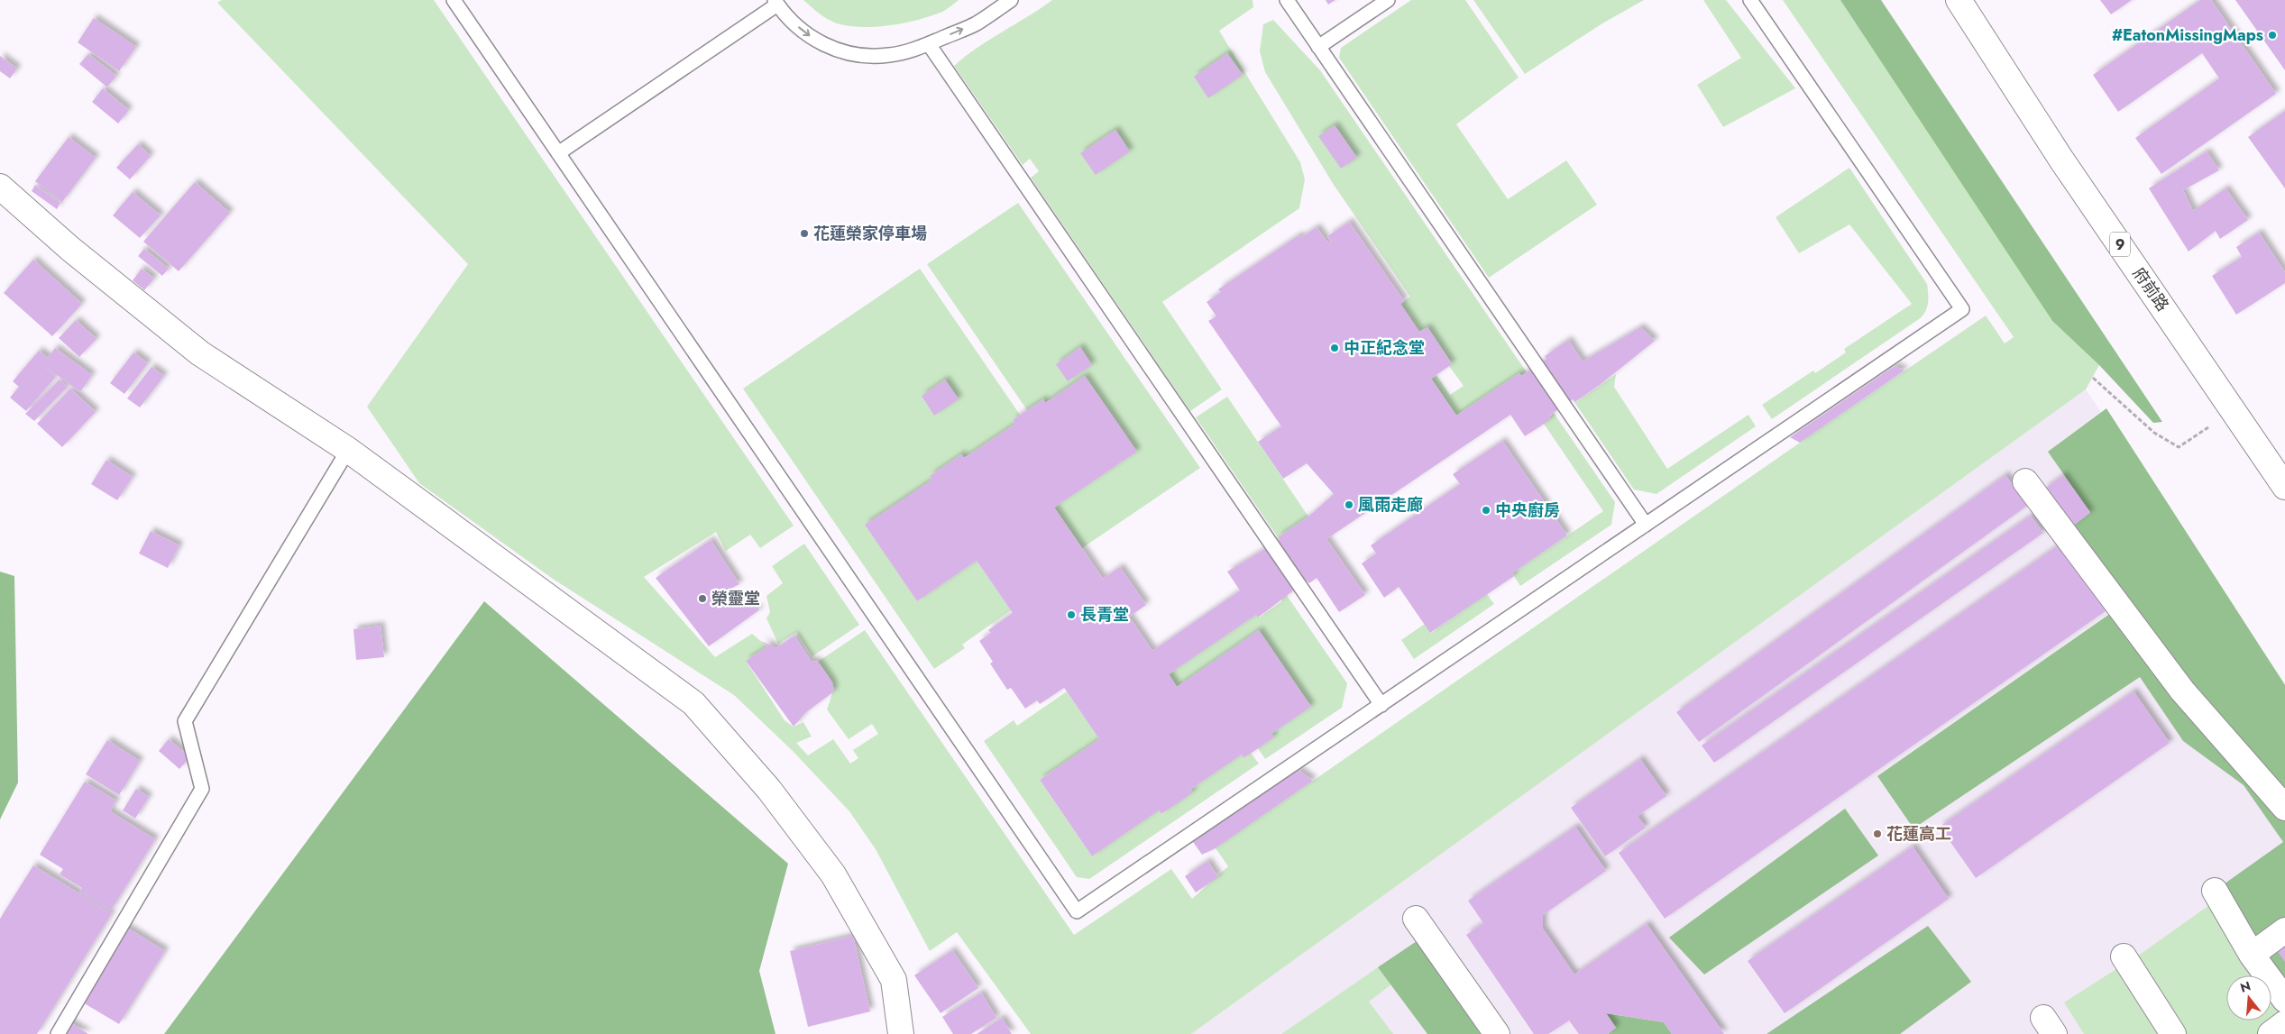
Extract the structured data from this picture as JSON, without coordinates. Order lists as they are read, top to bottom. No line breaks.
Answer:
{"streets":{"street":["9","府前路"]},"places":["#EatonMissingMaps","花蓮榮家停車場","中正紀念堂","風雨走廊","中央廚房","榮靈堂","長青堂","花蓮高工"],"north":"top"}
